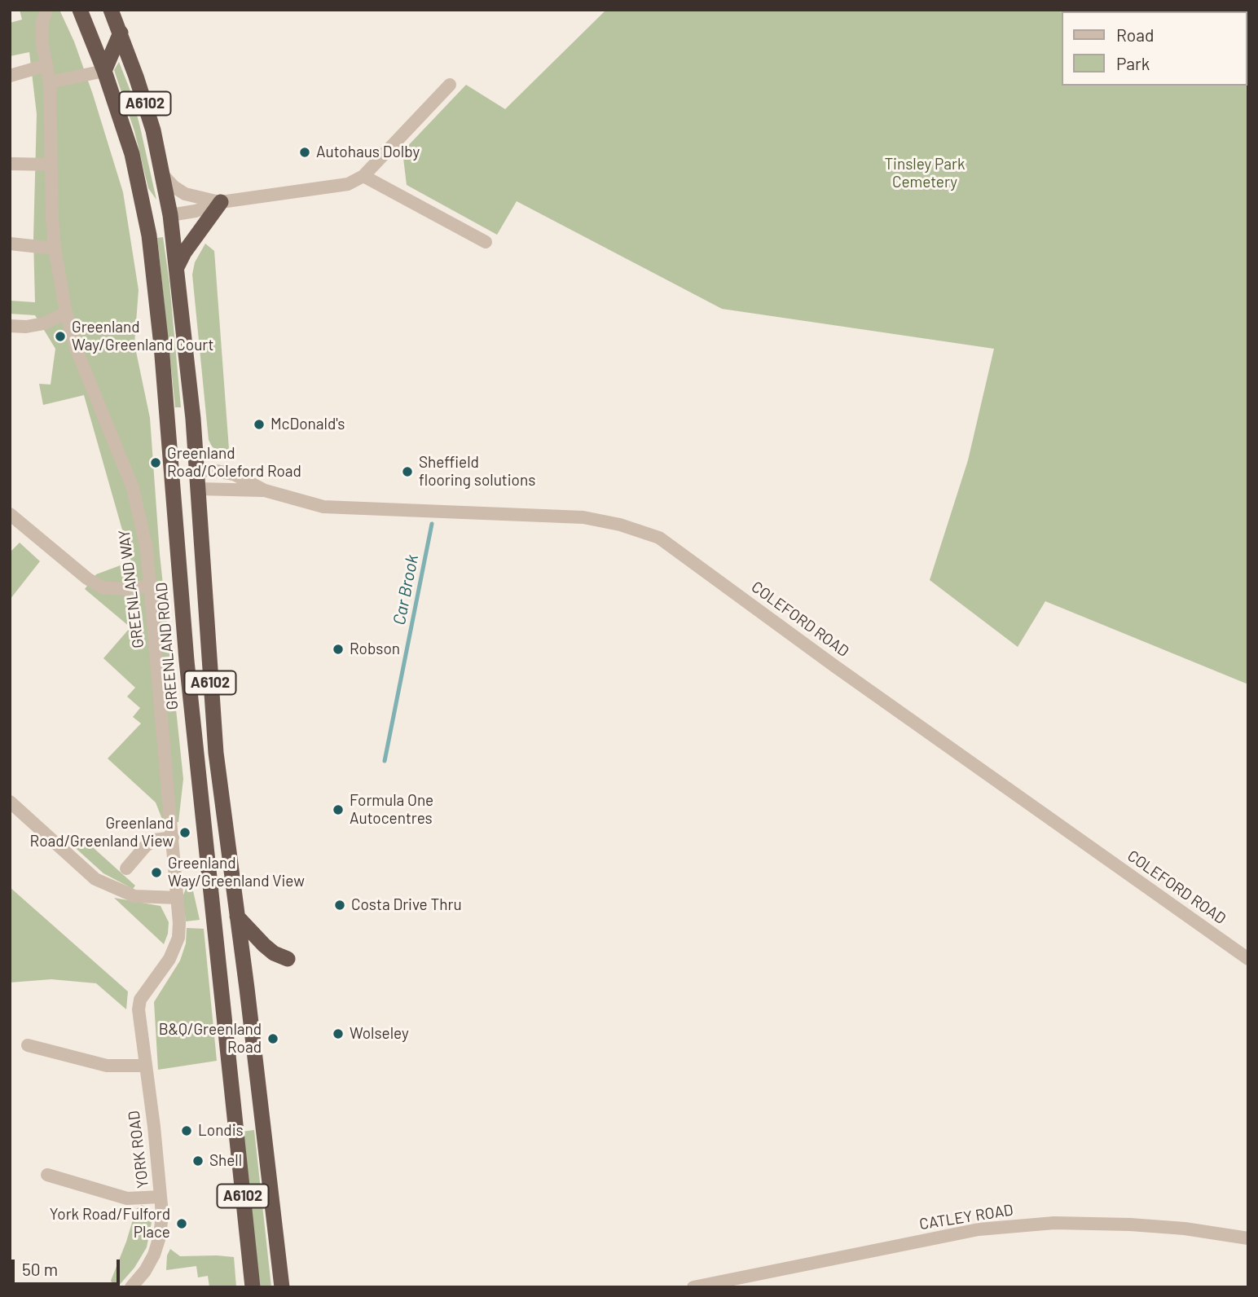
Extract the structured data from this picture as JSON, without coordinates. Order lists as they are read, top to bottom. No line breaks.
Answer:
{"streets":{"highway":["A6102","GREENLAND ROAD"],"street":["GREENLAND WAY","COLEFORD ROAD","YORK ROAD","CATLEY ROAD"]},"crossings":[["A6102","COLEFORD ROAD"],["GREENLAND WAY","YORK ROAD"]],"water":["Car Brook"],"parks":["Tinsley Park Cemetery"],"places":["Autohaus Dolby","Greenland Way/Greenland Court","McDonald's","Greenland Road/Coleford Road","Sheffield flooring solutions","Robson","Formula One Autocentres","Greenland Road/Greenland View","Greenland Way/Greenland View","Costa Drive Thru","Wolseley","B&Q/Greenland Road","Londis","Shell","York Road/Fulford Place"],"legend":["Road","Park"],"scale_bar":"50 m"}
